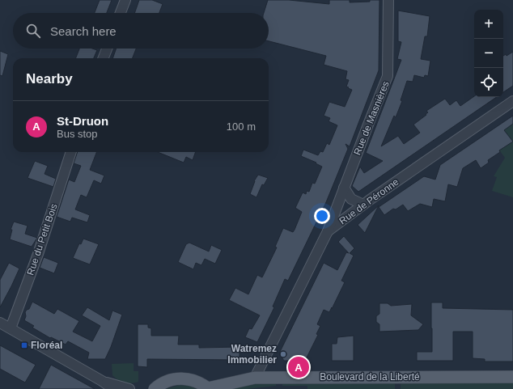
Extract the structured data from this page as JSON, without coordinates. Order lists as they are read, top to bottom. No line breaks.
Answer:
{"streets":{"main road":["Boulevard de la Liberté"],"street":["Rue de Masnières","Rue de Péronne","Rue du Petit Bois"]},"crossings":[["Rue de Masnières","Rue de Péronne"],["Rue de Péronne","Boulevard de la Liberté"]],"places":{"transit":["Floréal"],"other":["Watremez Immobilier"]},"page":{"map_buttons":["+","−"],"search":"Search here","heading":"Nearby","list":[{"mark":"A","name":"St-Druon","note":"Bus stop","value":"100 m"}],"pins":"A"}}
